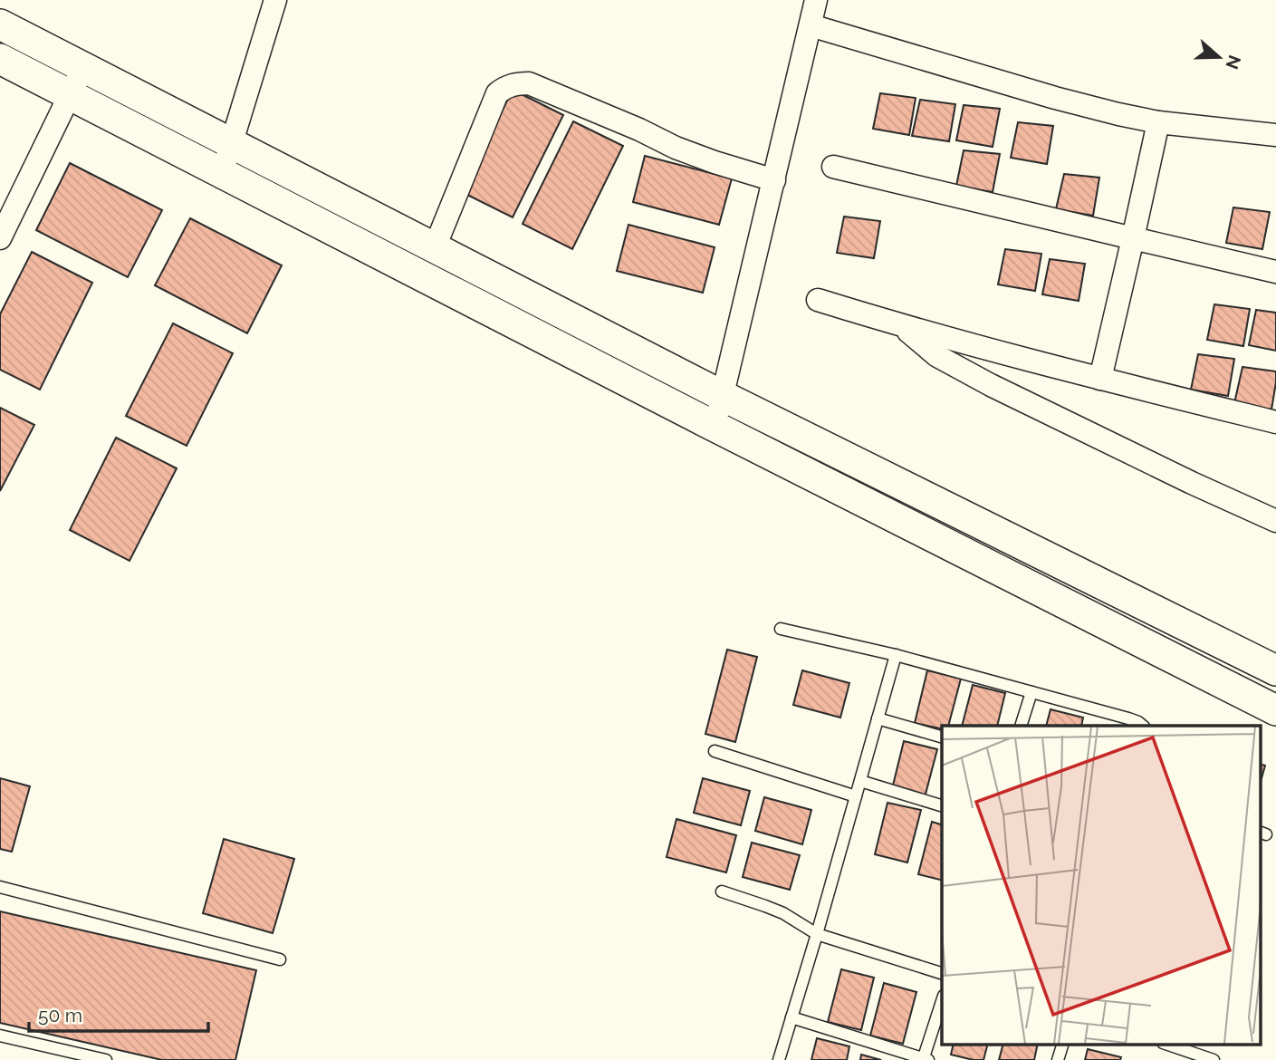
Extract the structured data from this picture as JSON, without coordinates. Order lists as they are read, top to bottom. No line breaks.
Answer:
{"scale_bar":"50 m","north":"right"}
